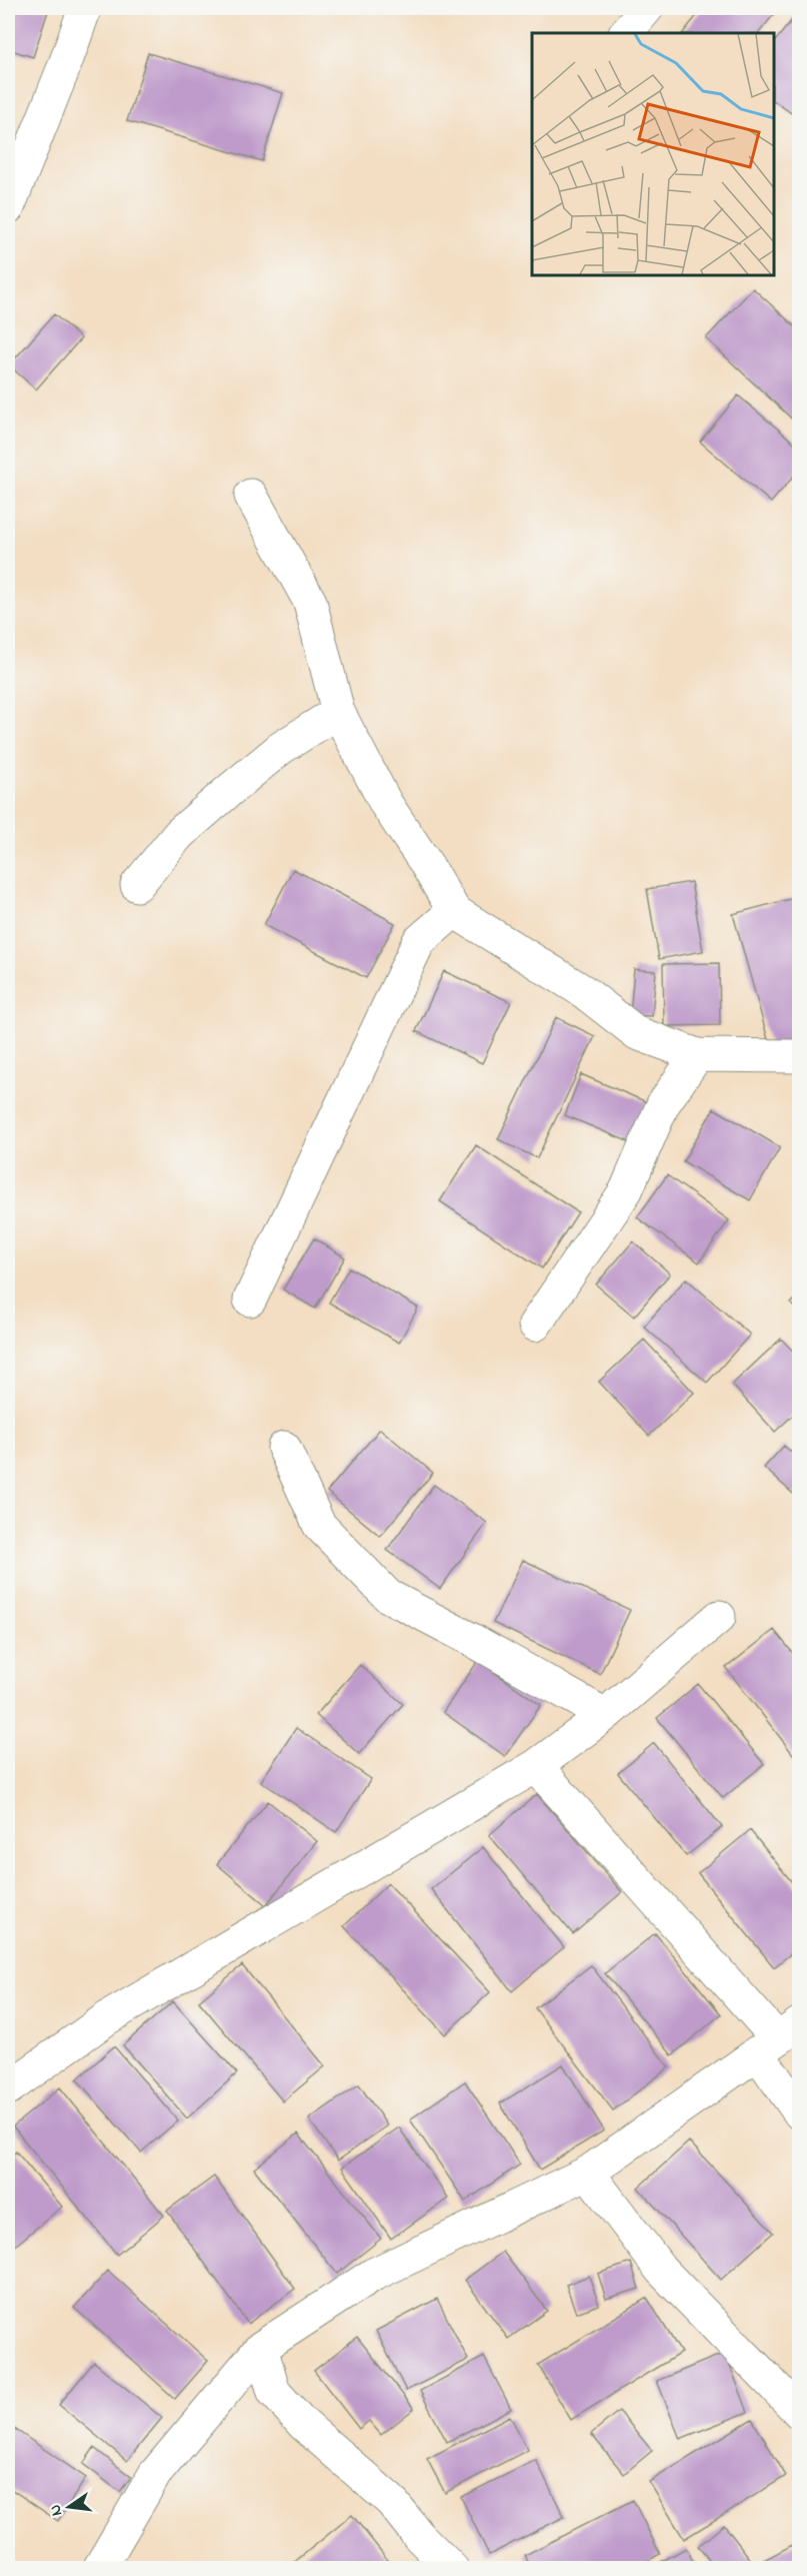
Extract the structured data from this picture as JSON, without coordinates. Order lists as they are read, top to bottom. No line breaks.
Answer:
{"north":"left"}
